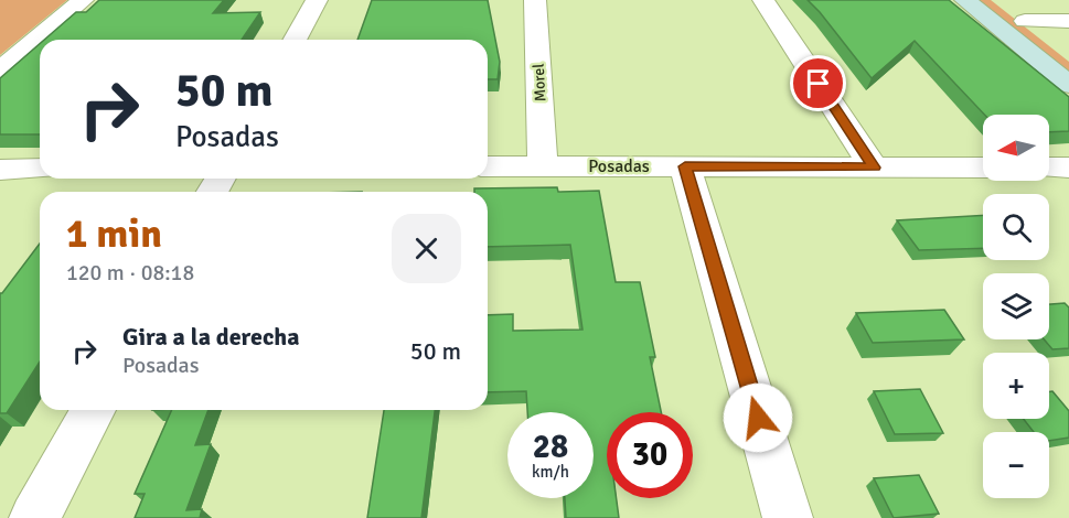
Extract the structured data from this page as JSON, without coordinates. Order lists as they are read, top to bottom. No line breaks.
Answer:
{"streets":{"street":["Morel","Posadas"]},"crossings":[["Morel","Posadas"]],"north":"left","page":{"turn":["50 m","Posadas"],"map_buttons":["+","−"],"heading":["1 min","120 m · 08:18"],"list":[{"name":"Gira a la derecha","note":"Posadas","value":"50 m"}],"speed":"28 km/h","limit":"30"}}
